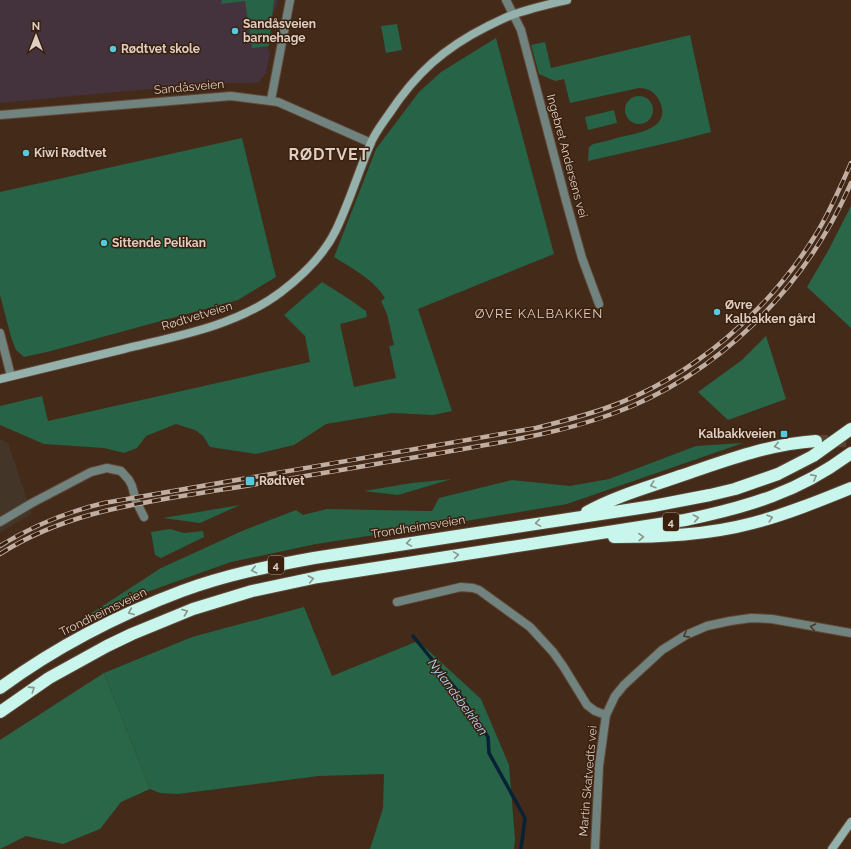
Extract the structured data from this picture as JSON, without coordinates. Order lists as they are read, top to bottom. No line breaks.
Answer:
{"streets":{"highway":["4","Trondheimsveien"],"street":["Sandåsveien","Ingebret Andersens vei","Rødtvetveien","Martin Skatvedts vei"]},"crossings":[["Sandåsveien","Rødtvetveien"],["Ingebret Andersens vei","Rødtvetveien"]],"one_way":["Martin Skatvedts vei"],"districts":["RØDTVET","ØVRE KALBAKKEN"],"water":["Nylandsbekken"],"places":{"other":["Sandåsveien barnehage","Rødtvet skole","Kiwi Rødtvet","Sittende Pelikan","Øvre Kalbakken gård"],"transit":["Kalbakkveien","Rødtvet"]},"north":"top"}
